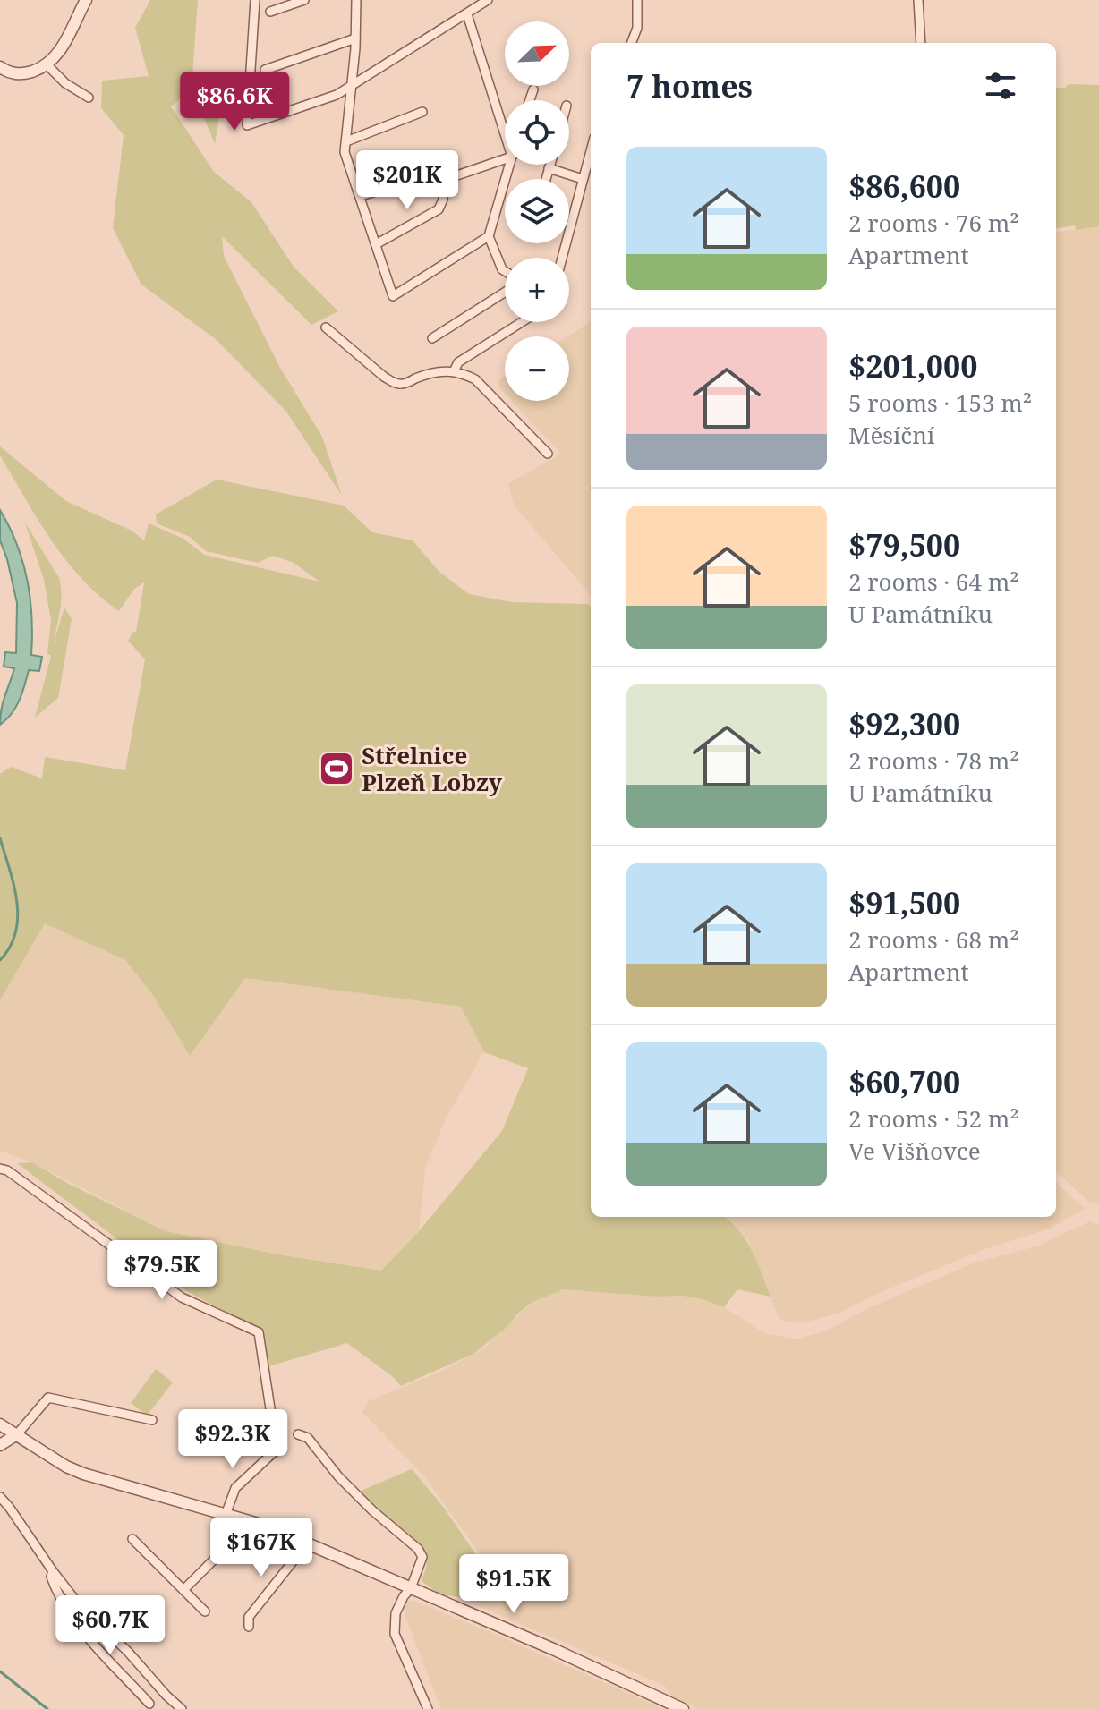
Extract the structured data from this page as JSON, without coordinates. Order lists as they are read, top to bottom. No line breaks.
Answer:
{"places":{"sports":["Střelnice Plzeň Lobzy"]},"north":"top right","page":{"map_buttons":["+","−"],"heading":"7 homes","price":["$86.6K","$201K","$79.5K","$92.3K","$167K","$91.5K","$60.7K"],"list":[{"name":"$86,600","note":"2 rooms · 76 m² · Apartment"},{"name":"$201,000","note":"5 rooms · 153 m² · Měsíční"},{"name":"$79,500","note":"2 rooms · 64 m² · U Památníku"},{"name":"$92,300","note":"2 rooms · 78 m² · U Památníku"},{"name":"$91,500","note":"2 rooms · 68 m² · Apartment"},{"name":"$60,700","note":"2 rooms · 52 m² · Ve Višňovce"}]}}
